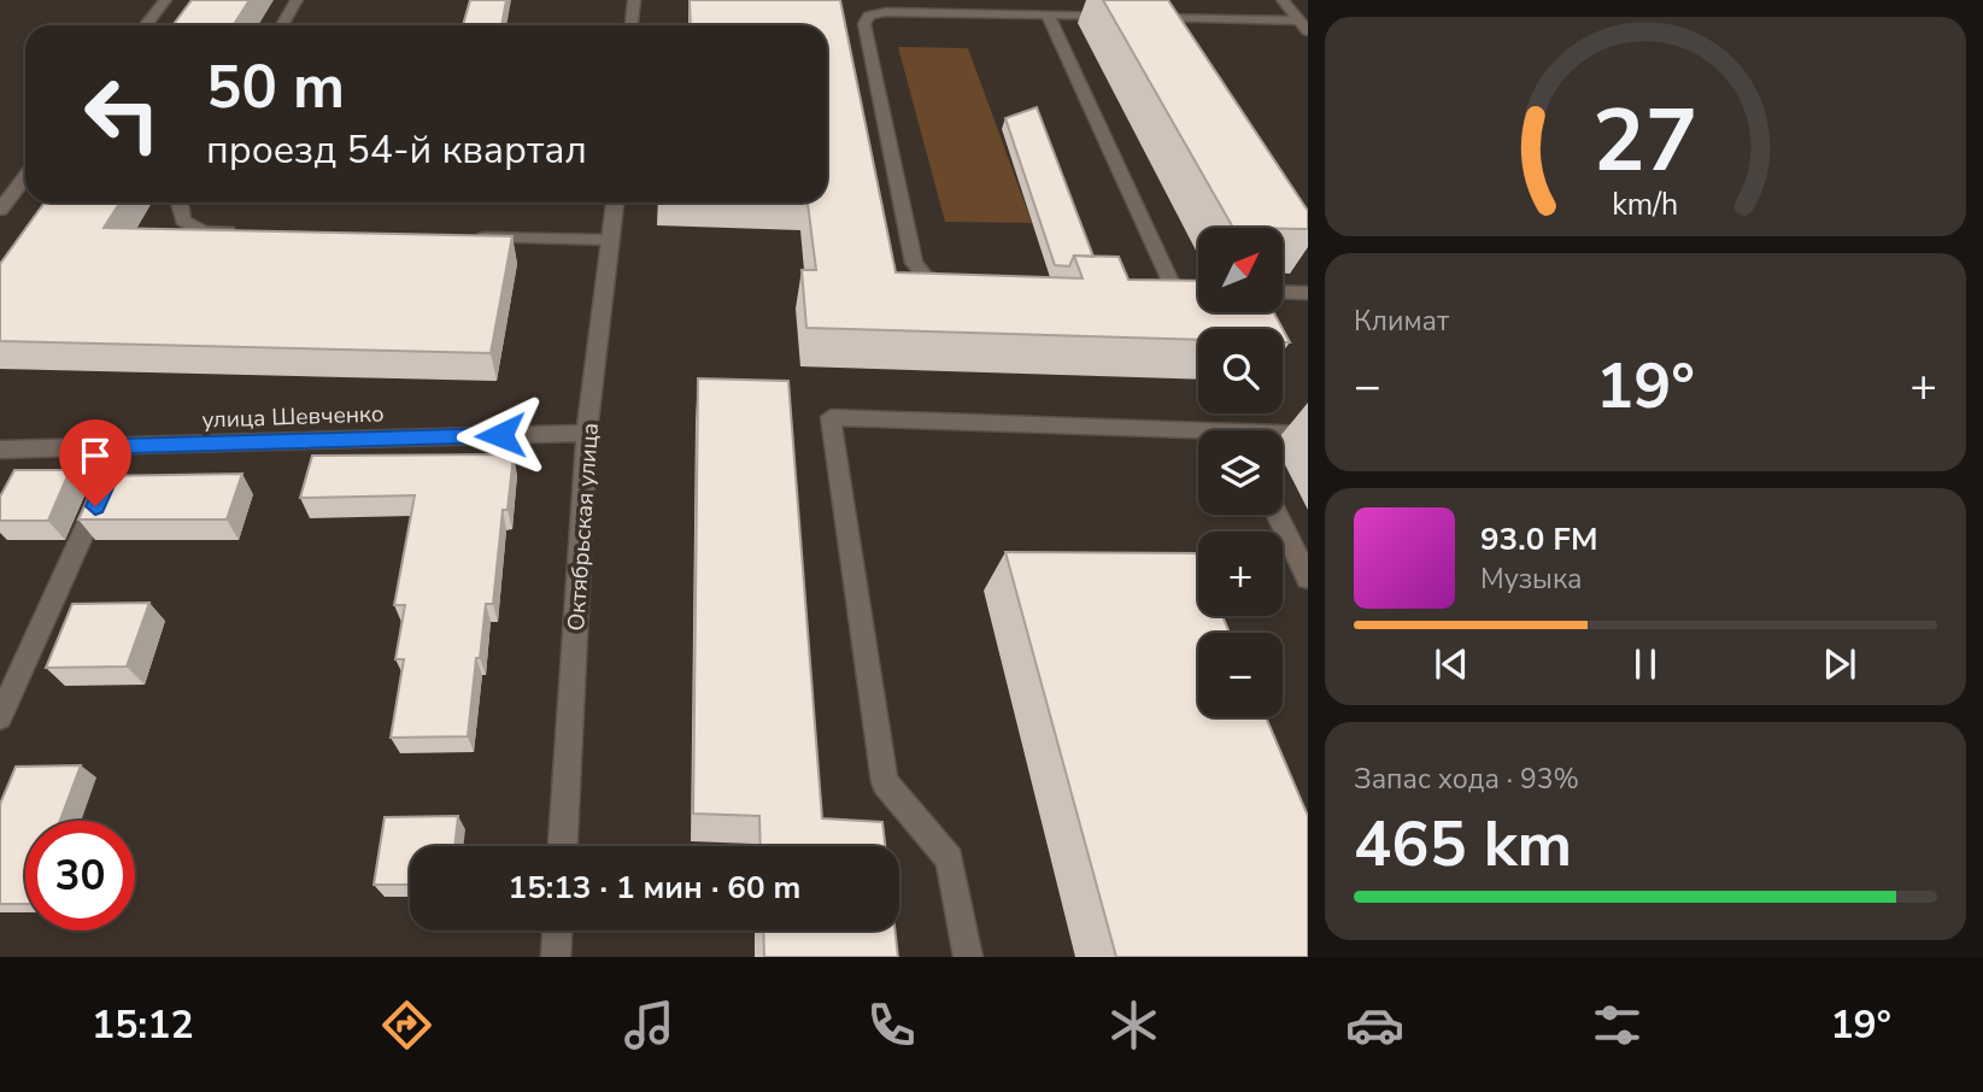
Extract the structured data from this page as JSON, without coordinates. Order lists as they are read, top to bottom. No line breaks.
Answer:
{"streets":{"street":["улица Шевченко","Октябрьская улица"]},"crossings":[["улица Шевченко","Октябрьская улица"]],"north":"top right","page":{"turn":["50 m","проезд 54-й квартал"],"map_buttons":["+","−"],"tile":["Климат",["Запас хода · 93%","465 km"]],"heat":["−","19°","+"],"song":["93.0 FM","Музыка"],"limit":"30","trip":"15:13 · 1 мин · 60 m","tabs":["15:12","19°"],"gauge":["27","km/h"]}}
